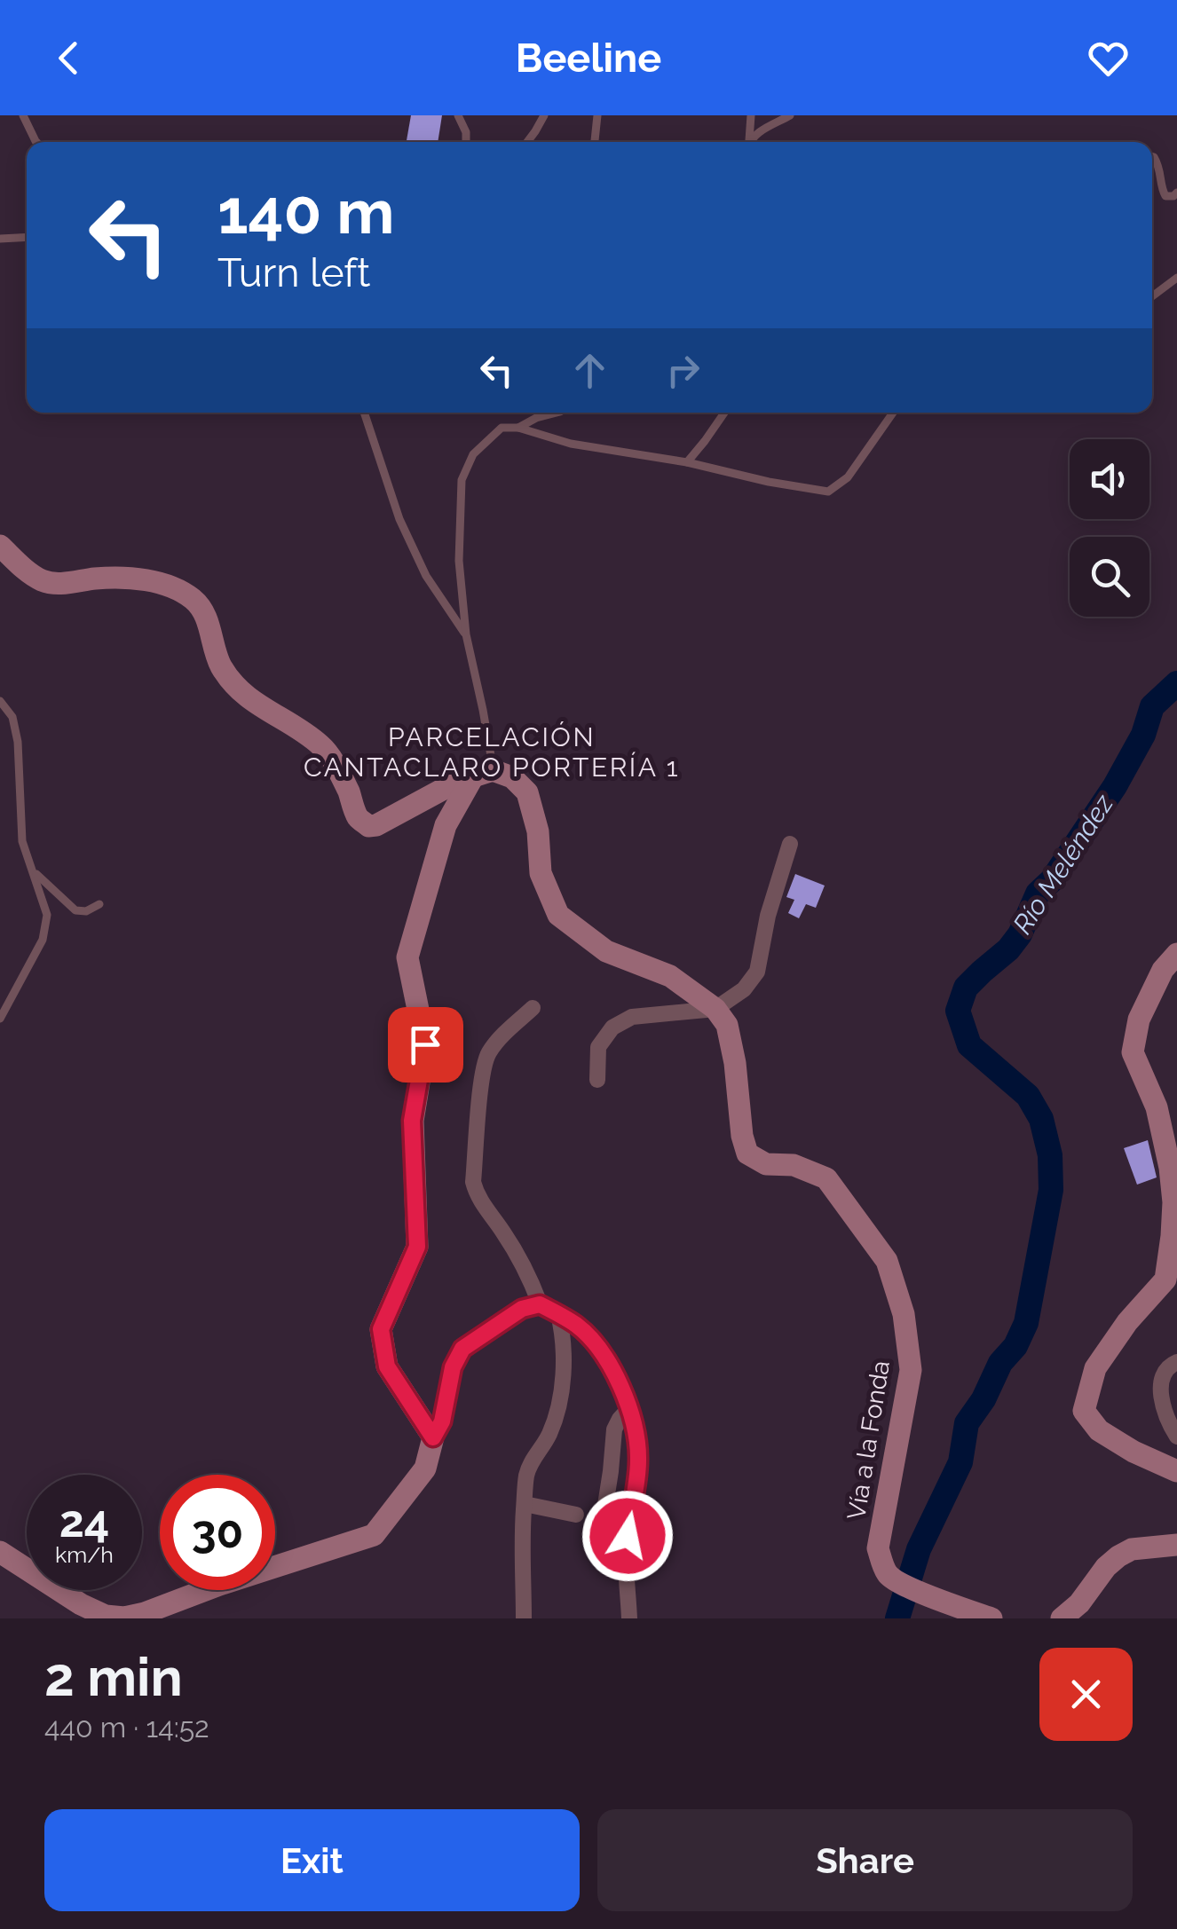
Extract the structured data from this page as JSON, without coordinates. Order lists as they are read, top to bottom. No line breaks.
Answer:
{"streets":{"street":["Vía a la Fonda"]},"districts":["PARCELACIÓN CANTACLARO PORTERÍA 1"],"water":["Río Meléndez"],"page":{"header":"Beeline","turn":["140 m","Turn left"],"speed":"24 km/h","limit":"30","heading":["2 min","440 m · 14:52"],"buttons":["Exit","Share"]}}
